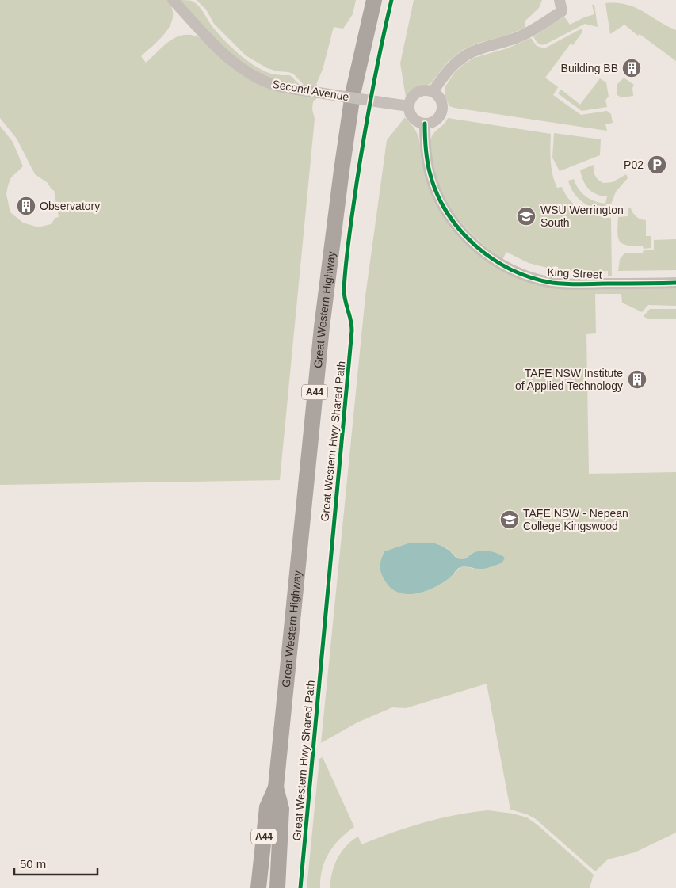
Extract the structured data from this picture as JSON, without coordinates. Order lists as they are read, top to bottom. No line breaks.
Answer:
{"streets":{"highway":["Great Western Highway","A44"],"street":["Second Avenue","King Street"],"cycle path":["Great Western Hwy Shared Path"]},"crossings":[["Second Avenue","King Street"]],"places":{"building":["Building BB","Observatory","TAFE NSW Institute of Applied Technology"],"parking":["P02"],"school or university":["WSU Werrington South","TAFE NSW - Nepean College Kingswood"]},"scale_bar":"50 m"}
